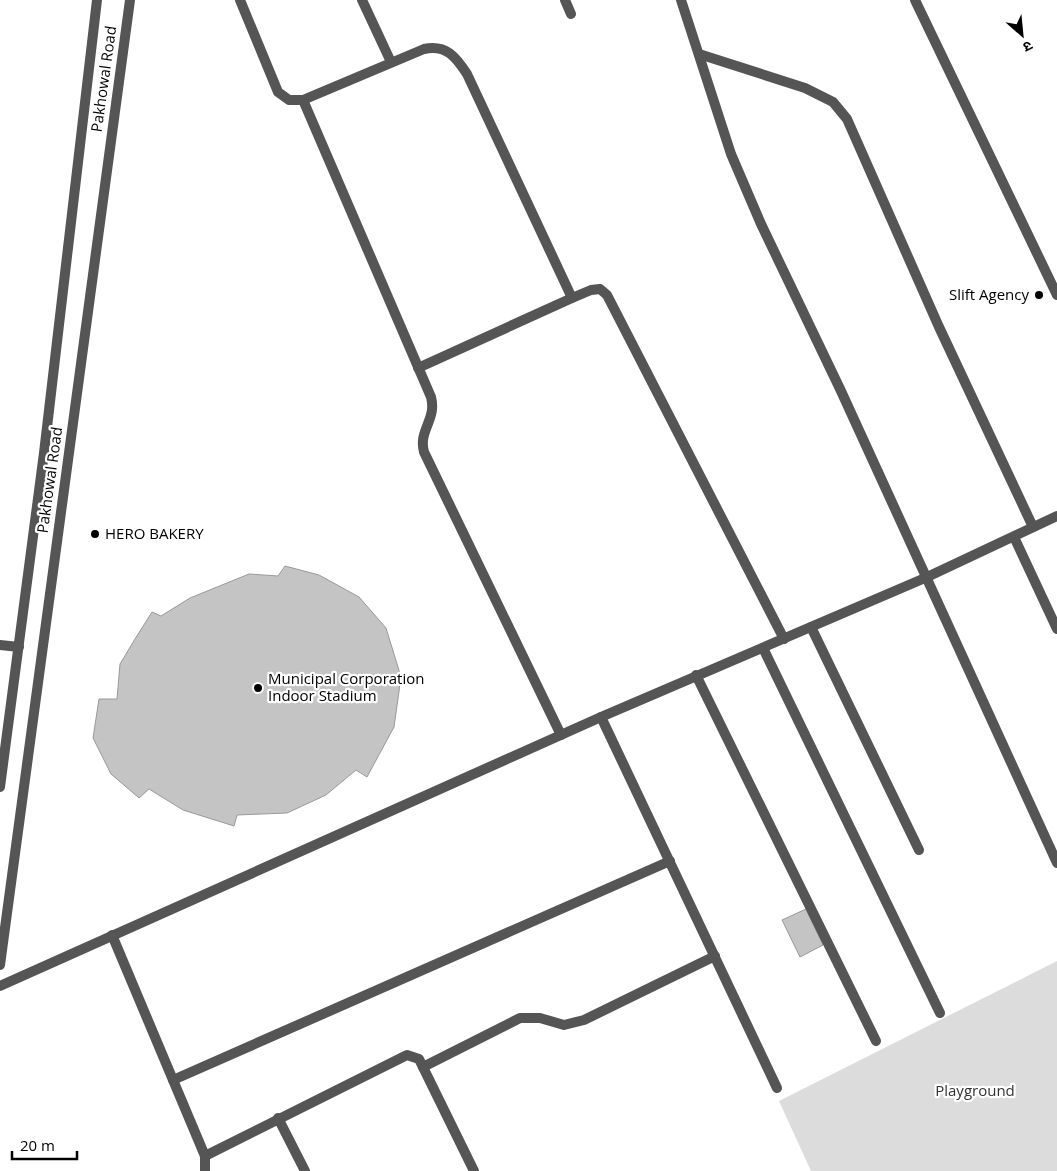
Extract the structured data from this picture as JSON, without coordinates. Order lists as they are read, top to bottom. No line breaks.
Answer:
{"streets":{"street":["Pakhowal Road"]},"parks":["Playground"],"places":["Slift Agency","HERO BAKERY","Municipal Corporation Indoor Stadium"],"scale_bar":"20 m","north":"bottom right"}
